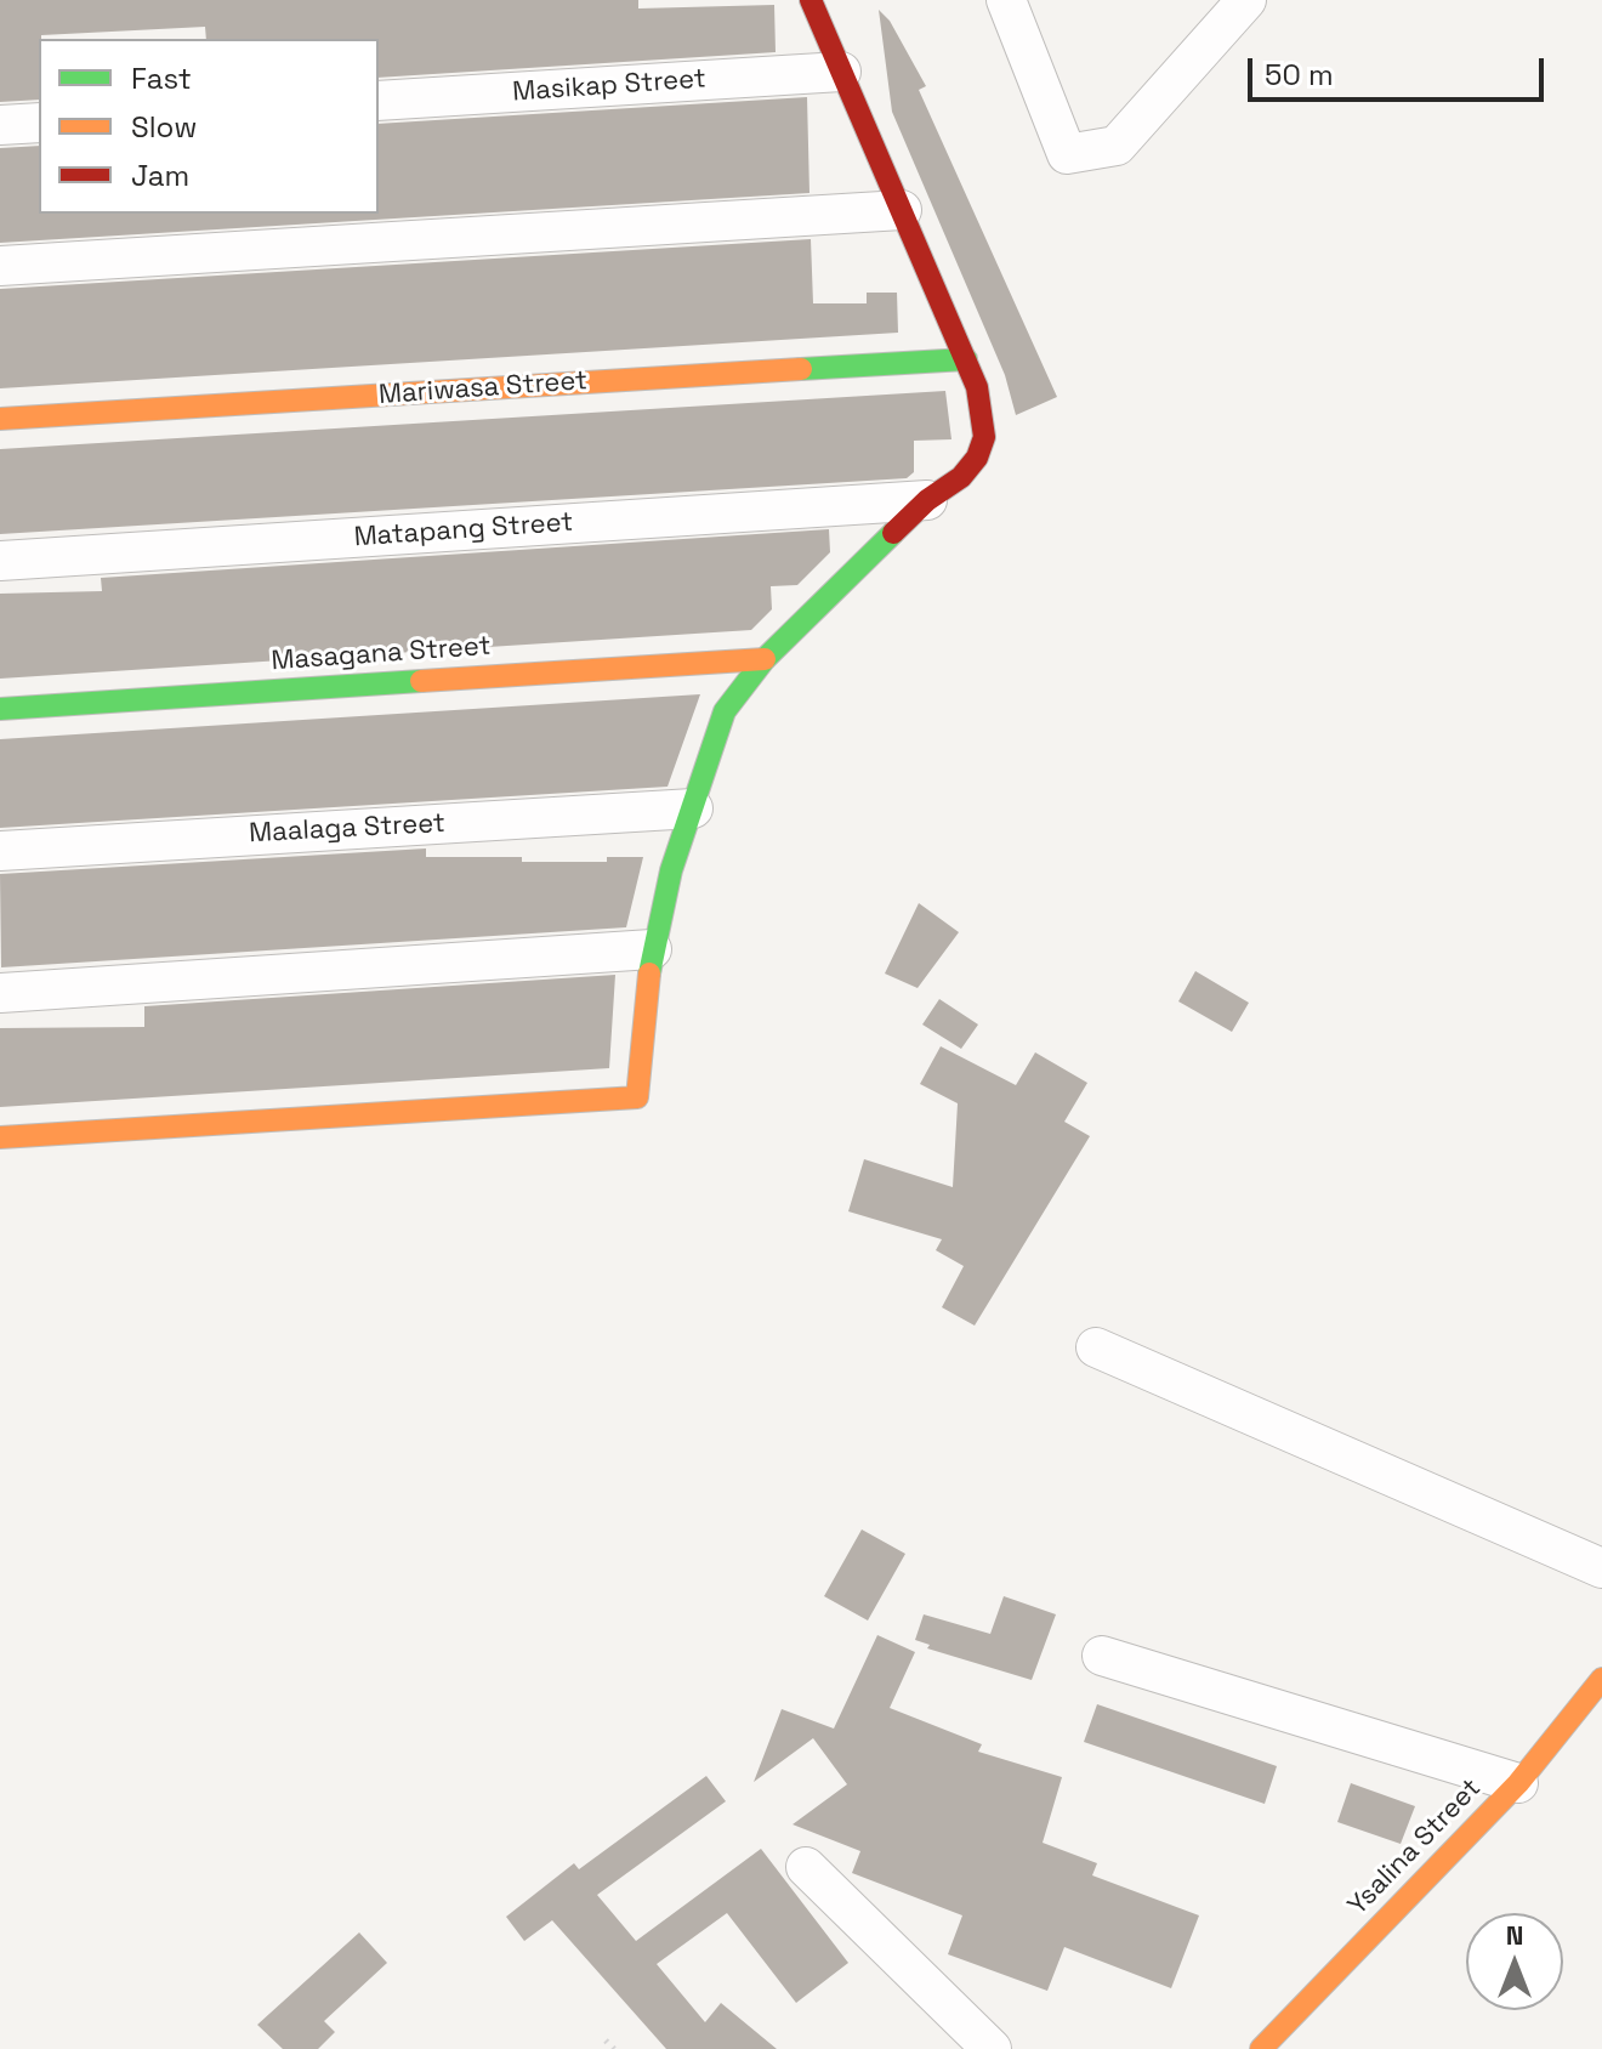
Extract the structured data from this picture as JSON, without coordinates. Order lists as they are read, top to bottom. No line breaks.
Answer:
{"streets":{"street":["Masikap Street","Mariwasa Street","Matapang Street","Masagana Street","Maalaga Street","Ysalina Street"]},"legend":["Fast","Slow","Jam"],"scale_bar":"50 m","north":"top"}
